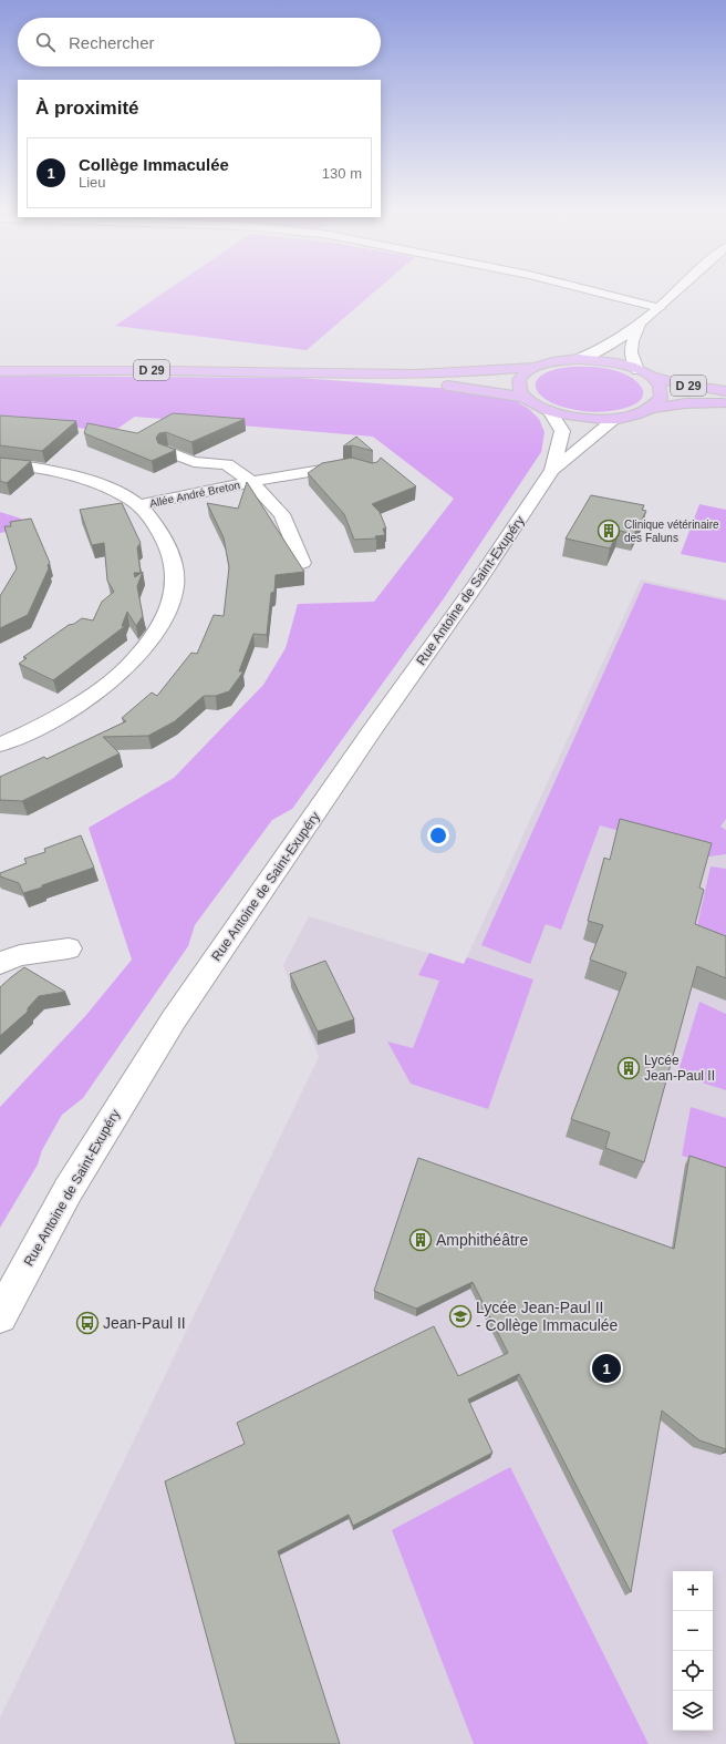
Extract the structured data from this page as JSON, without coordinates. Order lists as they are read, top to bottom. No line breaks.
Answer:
{"streets":{"main road":["D 29"],"street":["Allée André Breton","Rue Antoine de Saint-Exupéry"]},"places":{"building":["Clinique vétérinaire des Faluns","Lycée Jean-Paul II","Amphithéâtre"],"school or university":["Lycée Jean-Paul II - Collège Immaculée"],"bus stop":["Jean-Paul II"]},"page":{"search":"Rechercher","heading":"À proximité","list":[{"mark":"1","name":"Collège Immaculée","note":"Lieu","value":"130 m"}],"pins":"1","map_buttons":["+","−"]}}
